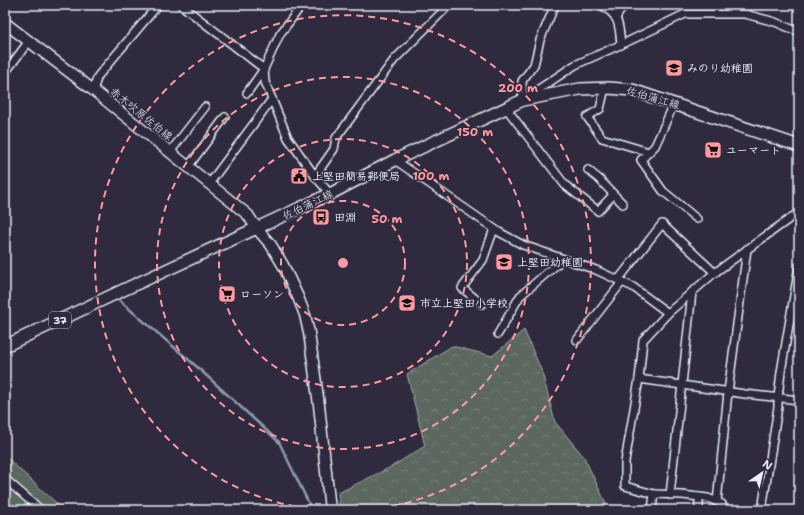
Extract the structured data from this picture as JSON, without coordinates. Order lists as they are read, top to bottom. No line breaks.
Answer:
{"streets":{"main road":["佐伯蒲江線","赤木吹原佐伯線","37"]},"crossings":[["佐伯蒲江線","赤木吹原佐伯線"]],"places":{"school or university":["みのり幼稚園","上堅田幼稚園","市立上堅田小学校"],"supermarket":["ユーマート","ローソン"],"public building":["上堅田簡易郵便局"],"bus stop":["田淵"]},"north":"top right","rings":["200 m","150 m","100 m","50 m"]}
